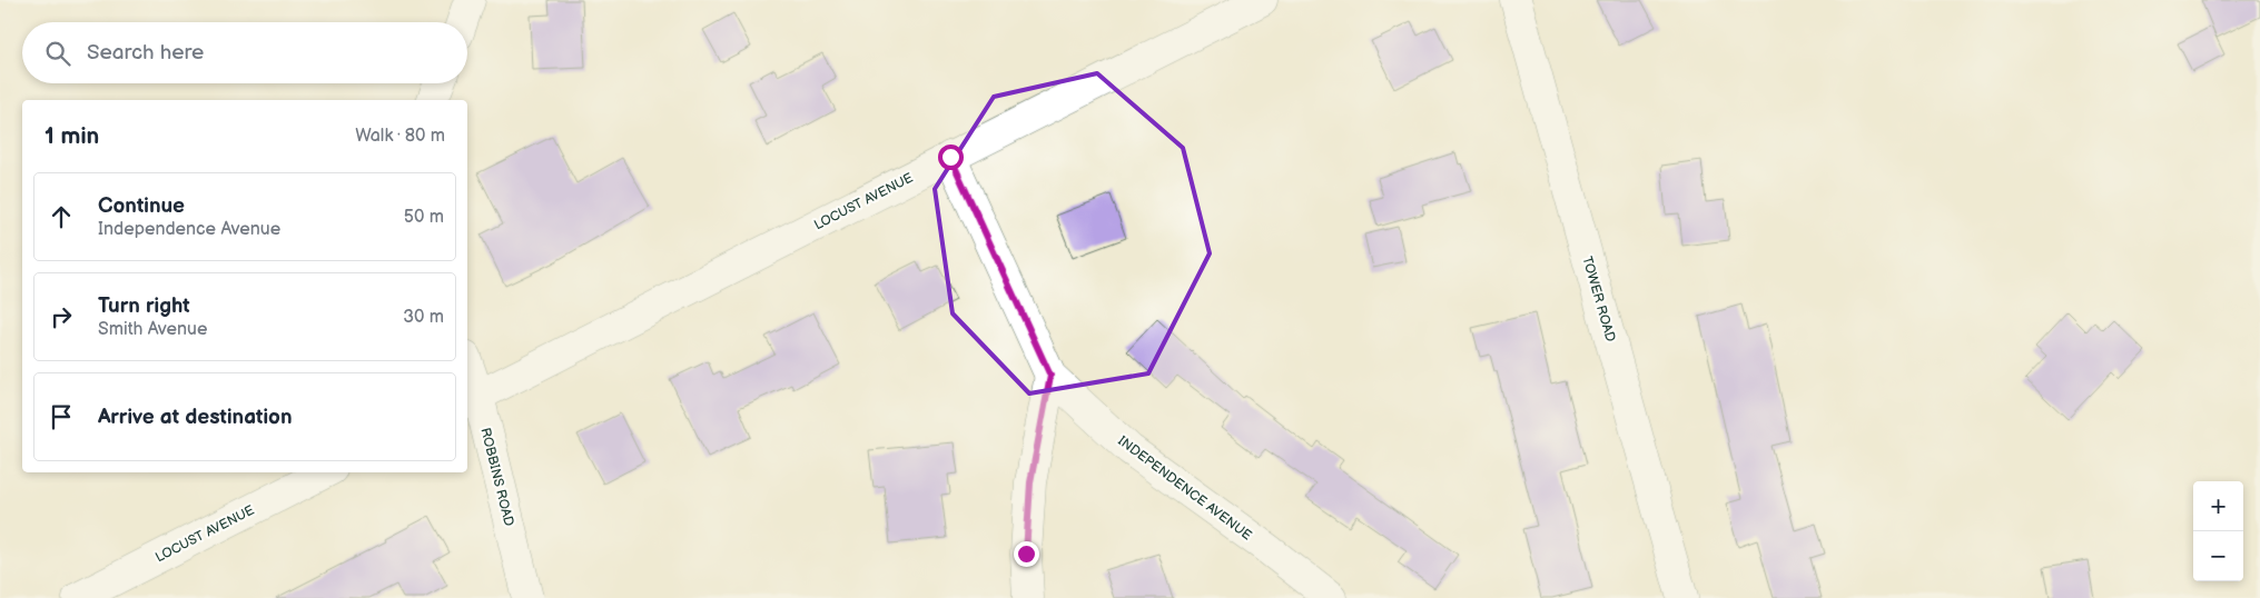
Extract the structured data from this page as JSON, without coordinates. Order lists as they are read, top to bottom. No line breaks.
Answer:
{"streets":{"street":["LOCUST AVENUE","TOWER ROAD","ROBBINS ROAD","INDEPENDENCE AVENUE"]},"crossings":[["LOCUST AVENUE","ROBBINS ROAD"],["LOCUST AVENUE","INDEPENDENCE AVENUE"]],"page":{"search":"Search here","heading":["1 min","Walk · 80 m"],"list":[["Continue","Independence Avenue","50 m"],["Turn right","Smith Avenue","30 m"],"Arrive at destination"],"map_buttons":["+","−"]}}
